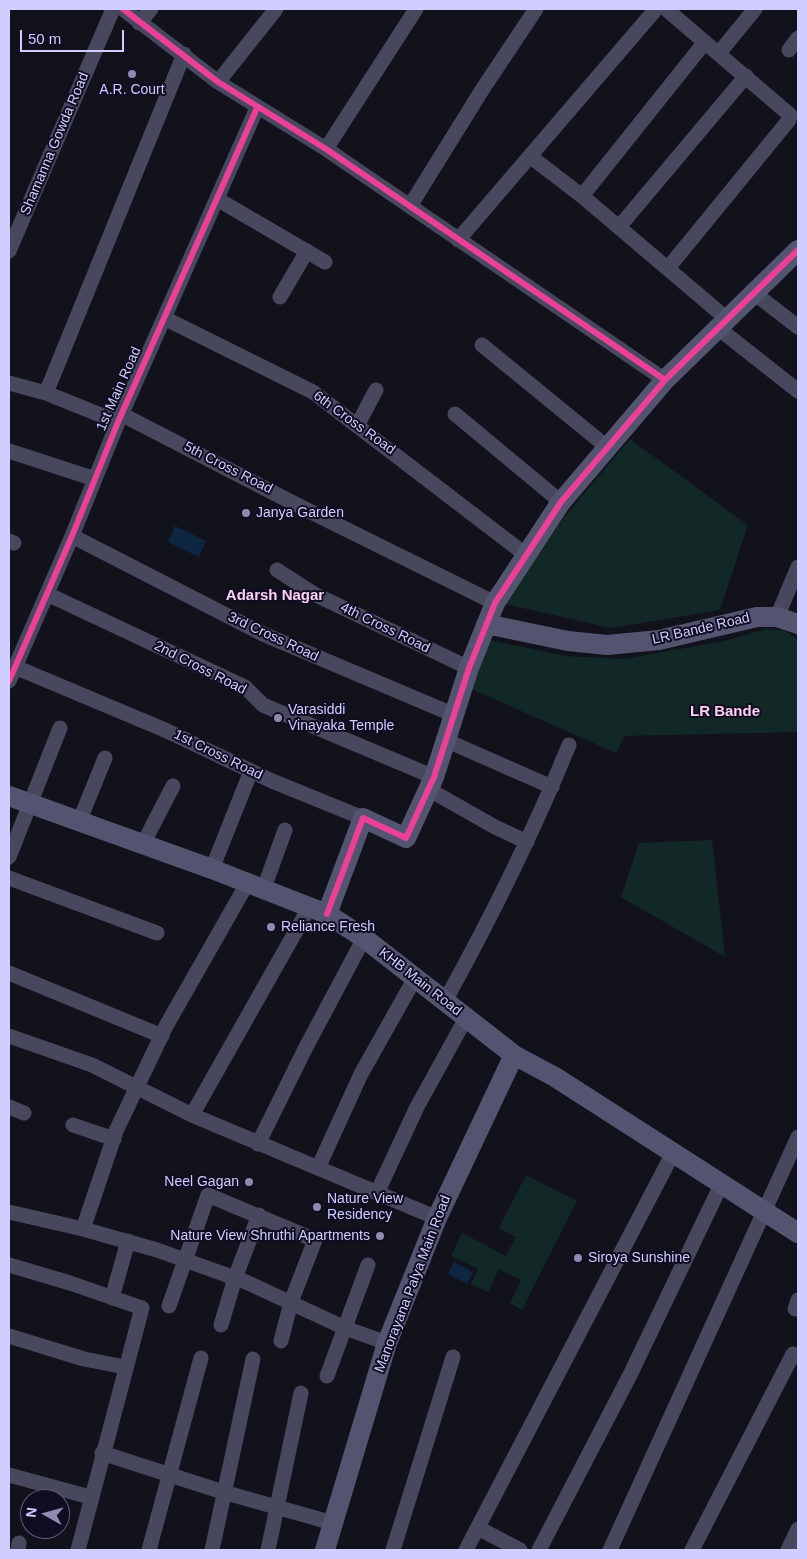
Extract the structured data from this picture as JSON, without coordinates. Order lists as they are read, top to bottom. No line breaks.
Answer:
{"streets":{"street":["Shamanna Gowda Road","1st Main Road","6th Cross Road","5th Cross Road","4th Cross Road","LR Bande Road","3rd Cross Road","2nd Cross Road","1st Cross Road","KHB Main Road","Manorayana Palya Main Road"]},"crossings":[["1st Main Road","6th Cross Road"],["1st Main Road","5th Cross Road"],["1st Main Road","3rd Cross Road"],["1st Main Road","2nd Cross Road"],["1st Main Road","1st Cross Road"],["KHB Main Road","Manorayana Palya Main Road"]],"districts":["Adarsh Nagar","LR Bande"],"places":["A.R. Court","Janya Garden","Varasiddi Vinayaka Temple","Reliance Fresh","Neel Gagan","Nature View Residency","Nature View Shruthi Apartments","Siroya Sunshine"],"scale_bar":"50 m","north":"left"}
